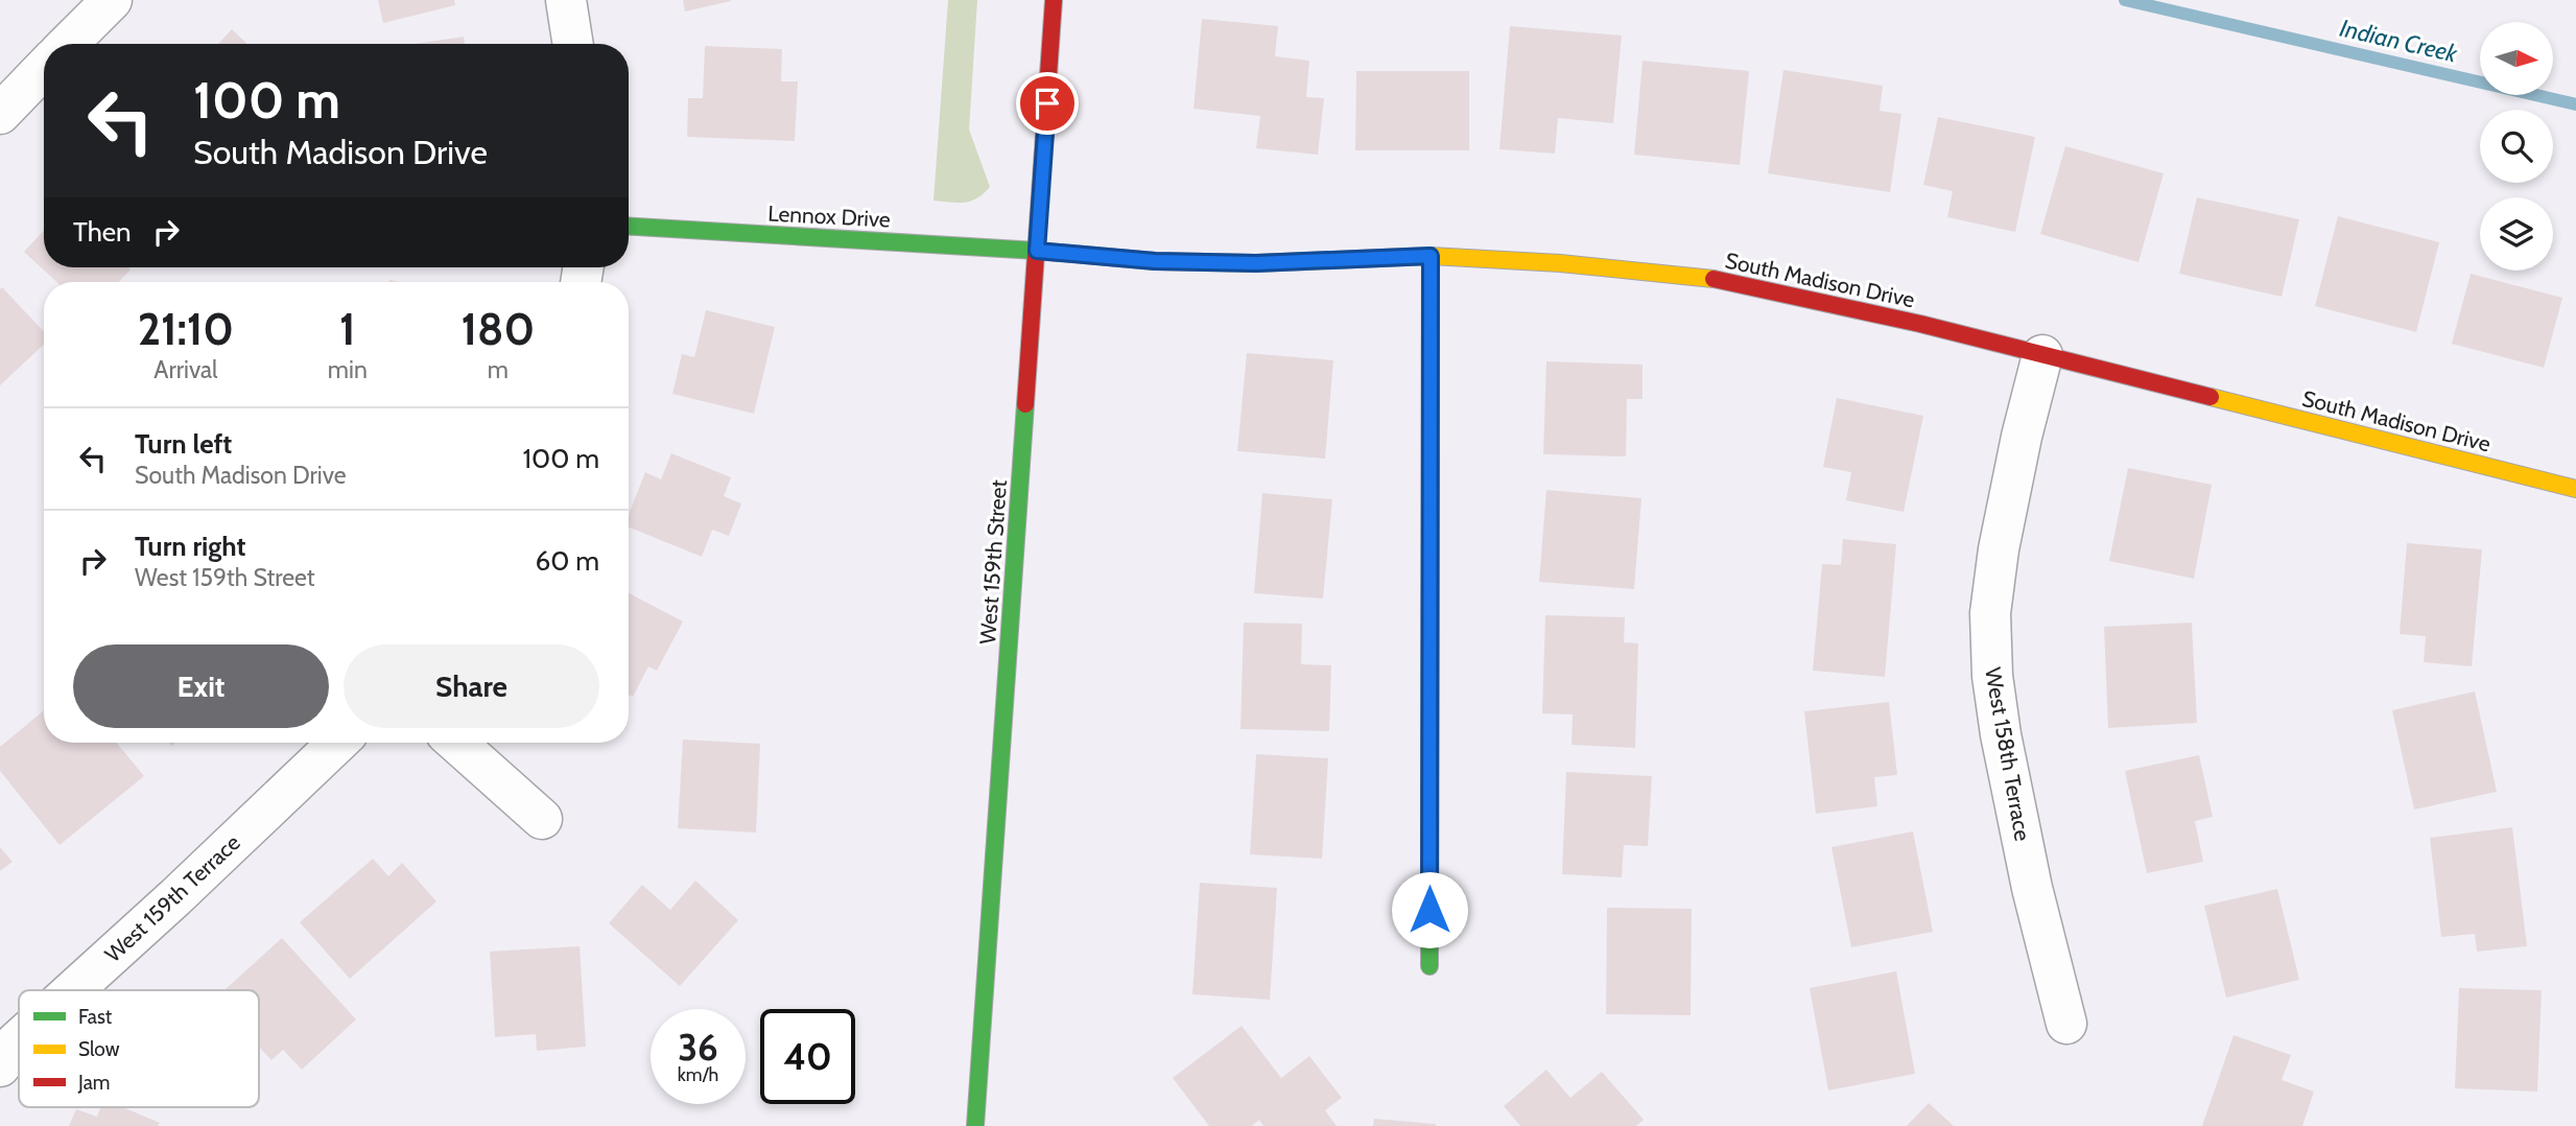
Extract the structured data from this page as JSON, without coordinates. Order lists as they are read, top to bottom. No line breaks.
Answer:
{"streets":{"street":["Lennox Drive","South Madison Drive","West 159th Street","West 158th Terrace","West 159th Terrace"]},"crossings":[["Lennox Drive","South Madison Drive"],["Lennox Drive","West 159th Street"],["South Madison Drive","West 159th Street"],["South Madison Drive","West 158th Terrace"]],"water":["Indian Creek"],"legend":["Fast","Slow","Jam"],"north":"right","page":{"turn":["100 m","South Madison Drive"],"then":"Then","eta":["21:10","Arrival","1","min","180","m"],"list":[{"name":"Turn left","note":"South Madison Drive","value":"100 m"},{"name":"Turn right","note":"West 159th Street","value":"60 m"}],"buttons":["Exit","Share"],"speed":"36 km/h","limit":"40"}}
